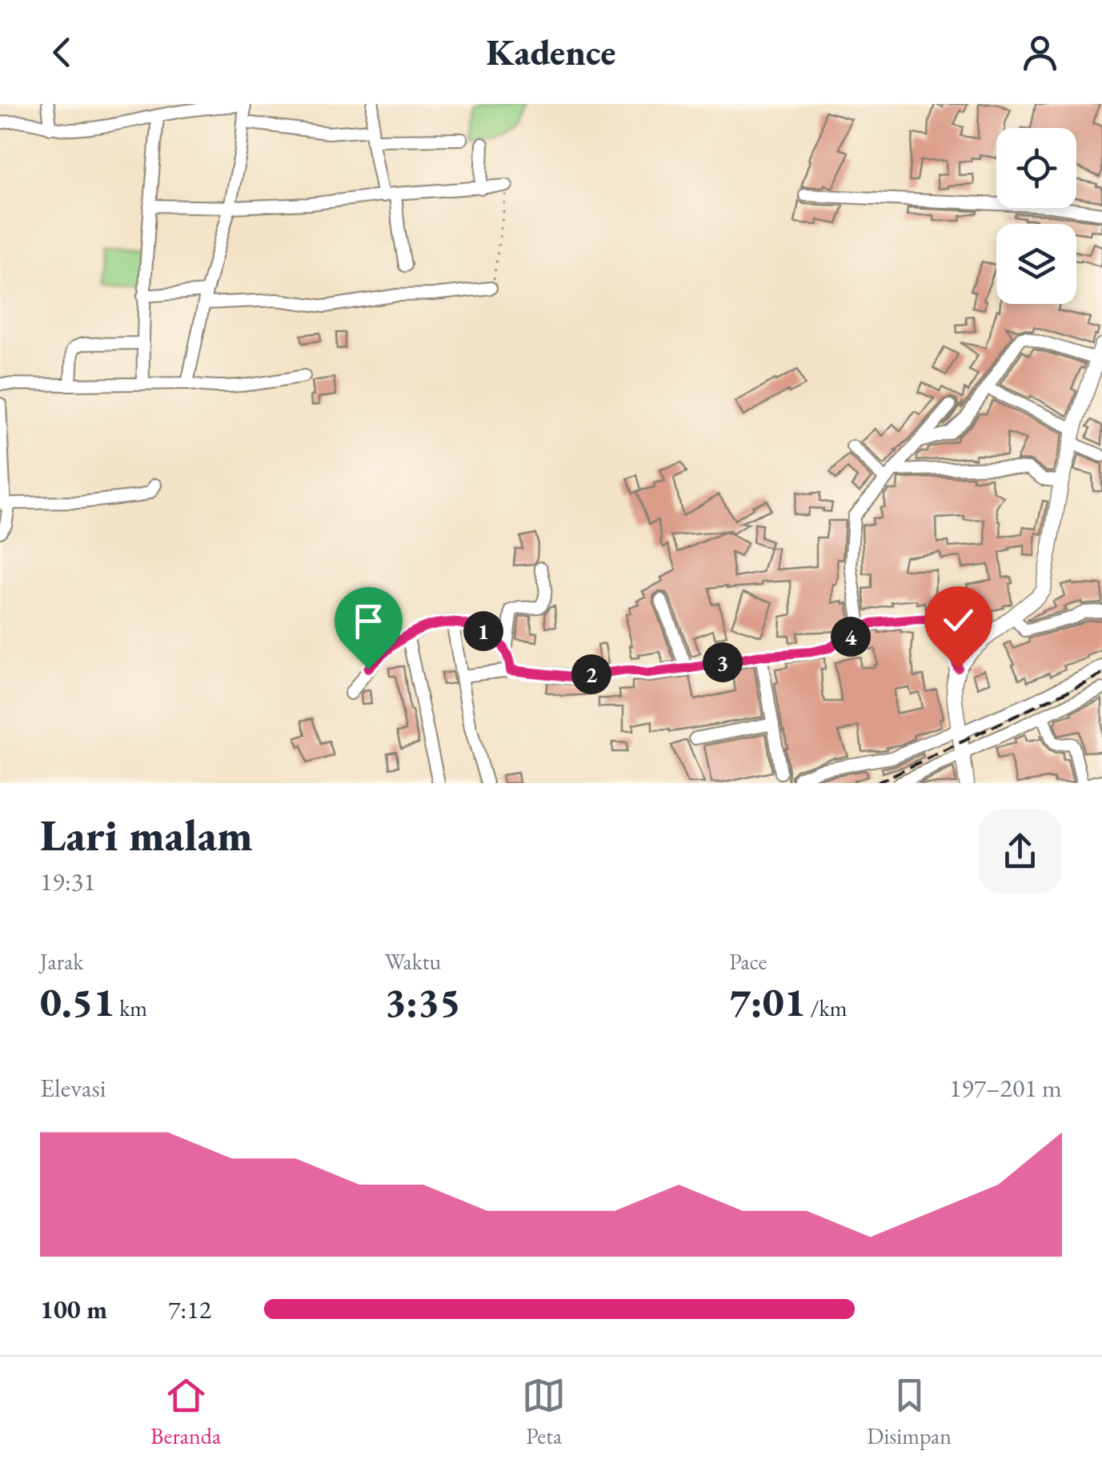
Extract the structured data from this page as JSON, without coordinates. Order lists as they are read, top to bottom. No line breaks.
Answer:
{"page":{"header":"Kadence","pins":["1","4","3","2"],"heading":["Lari malam","19:31"],"stats":[["Jarak","0.51 km"],["Waktu","3:35"],["Pace","7:01 /km"]],"chart":["Elevasi","197–201 m"],"list":[{"name":"100 m","note":"7:12"}],"tabs":["Beranda","Peta","Disimpan"]}}
